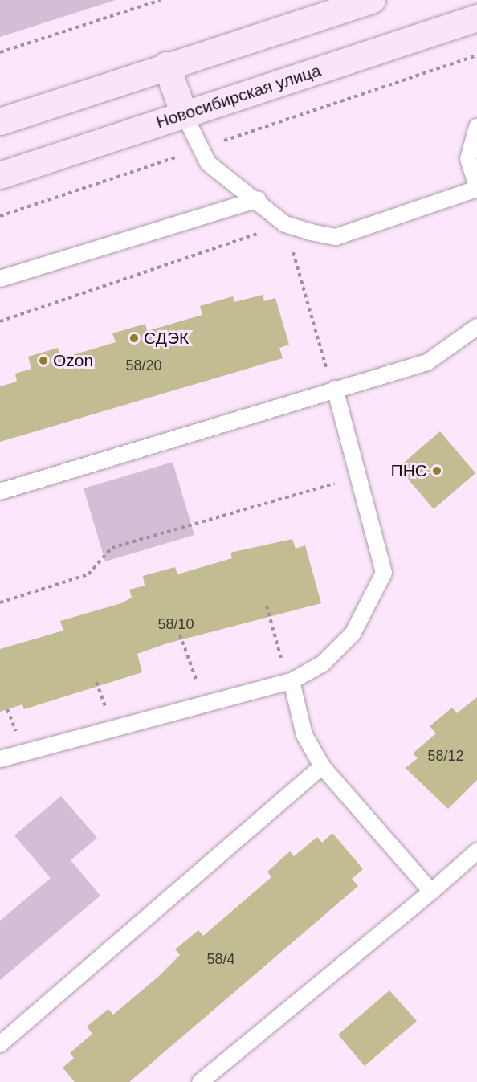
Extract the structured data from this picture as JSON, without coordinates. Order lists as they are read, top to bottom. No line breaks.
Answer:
{"streets":{"main road":["Новосибирская улица"]},"places":["СДЭК","Ozon","ПНС"],"house_numbers":["58/20","58/10","58/12","58/4"]}
